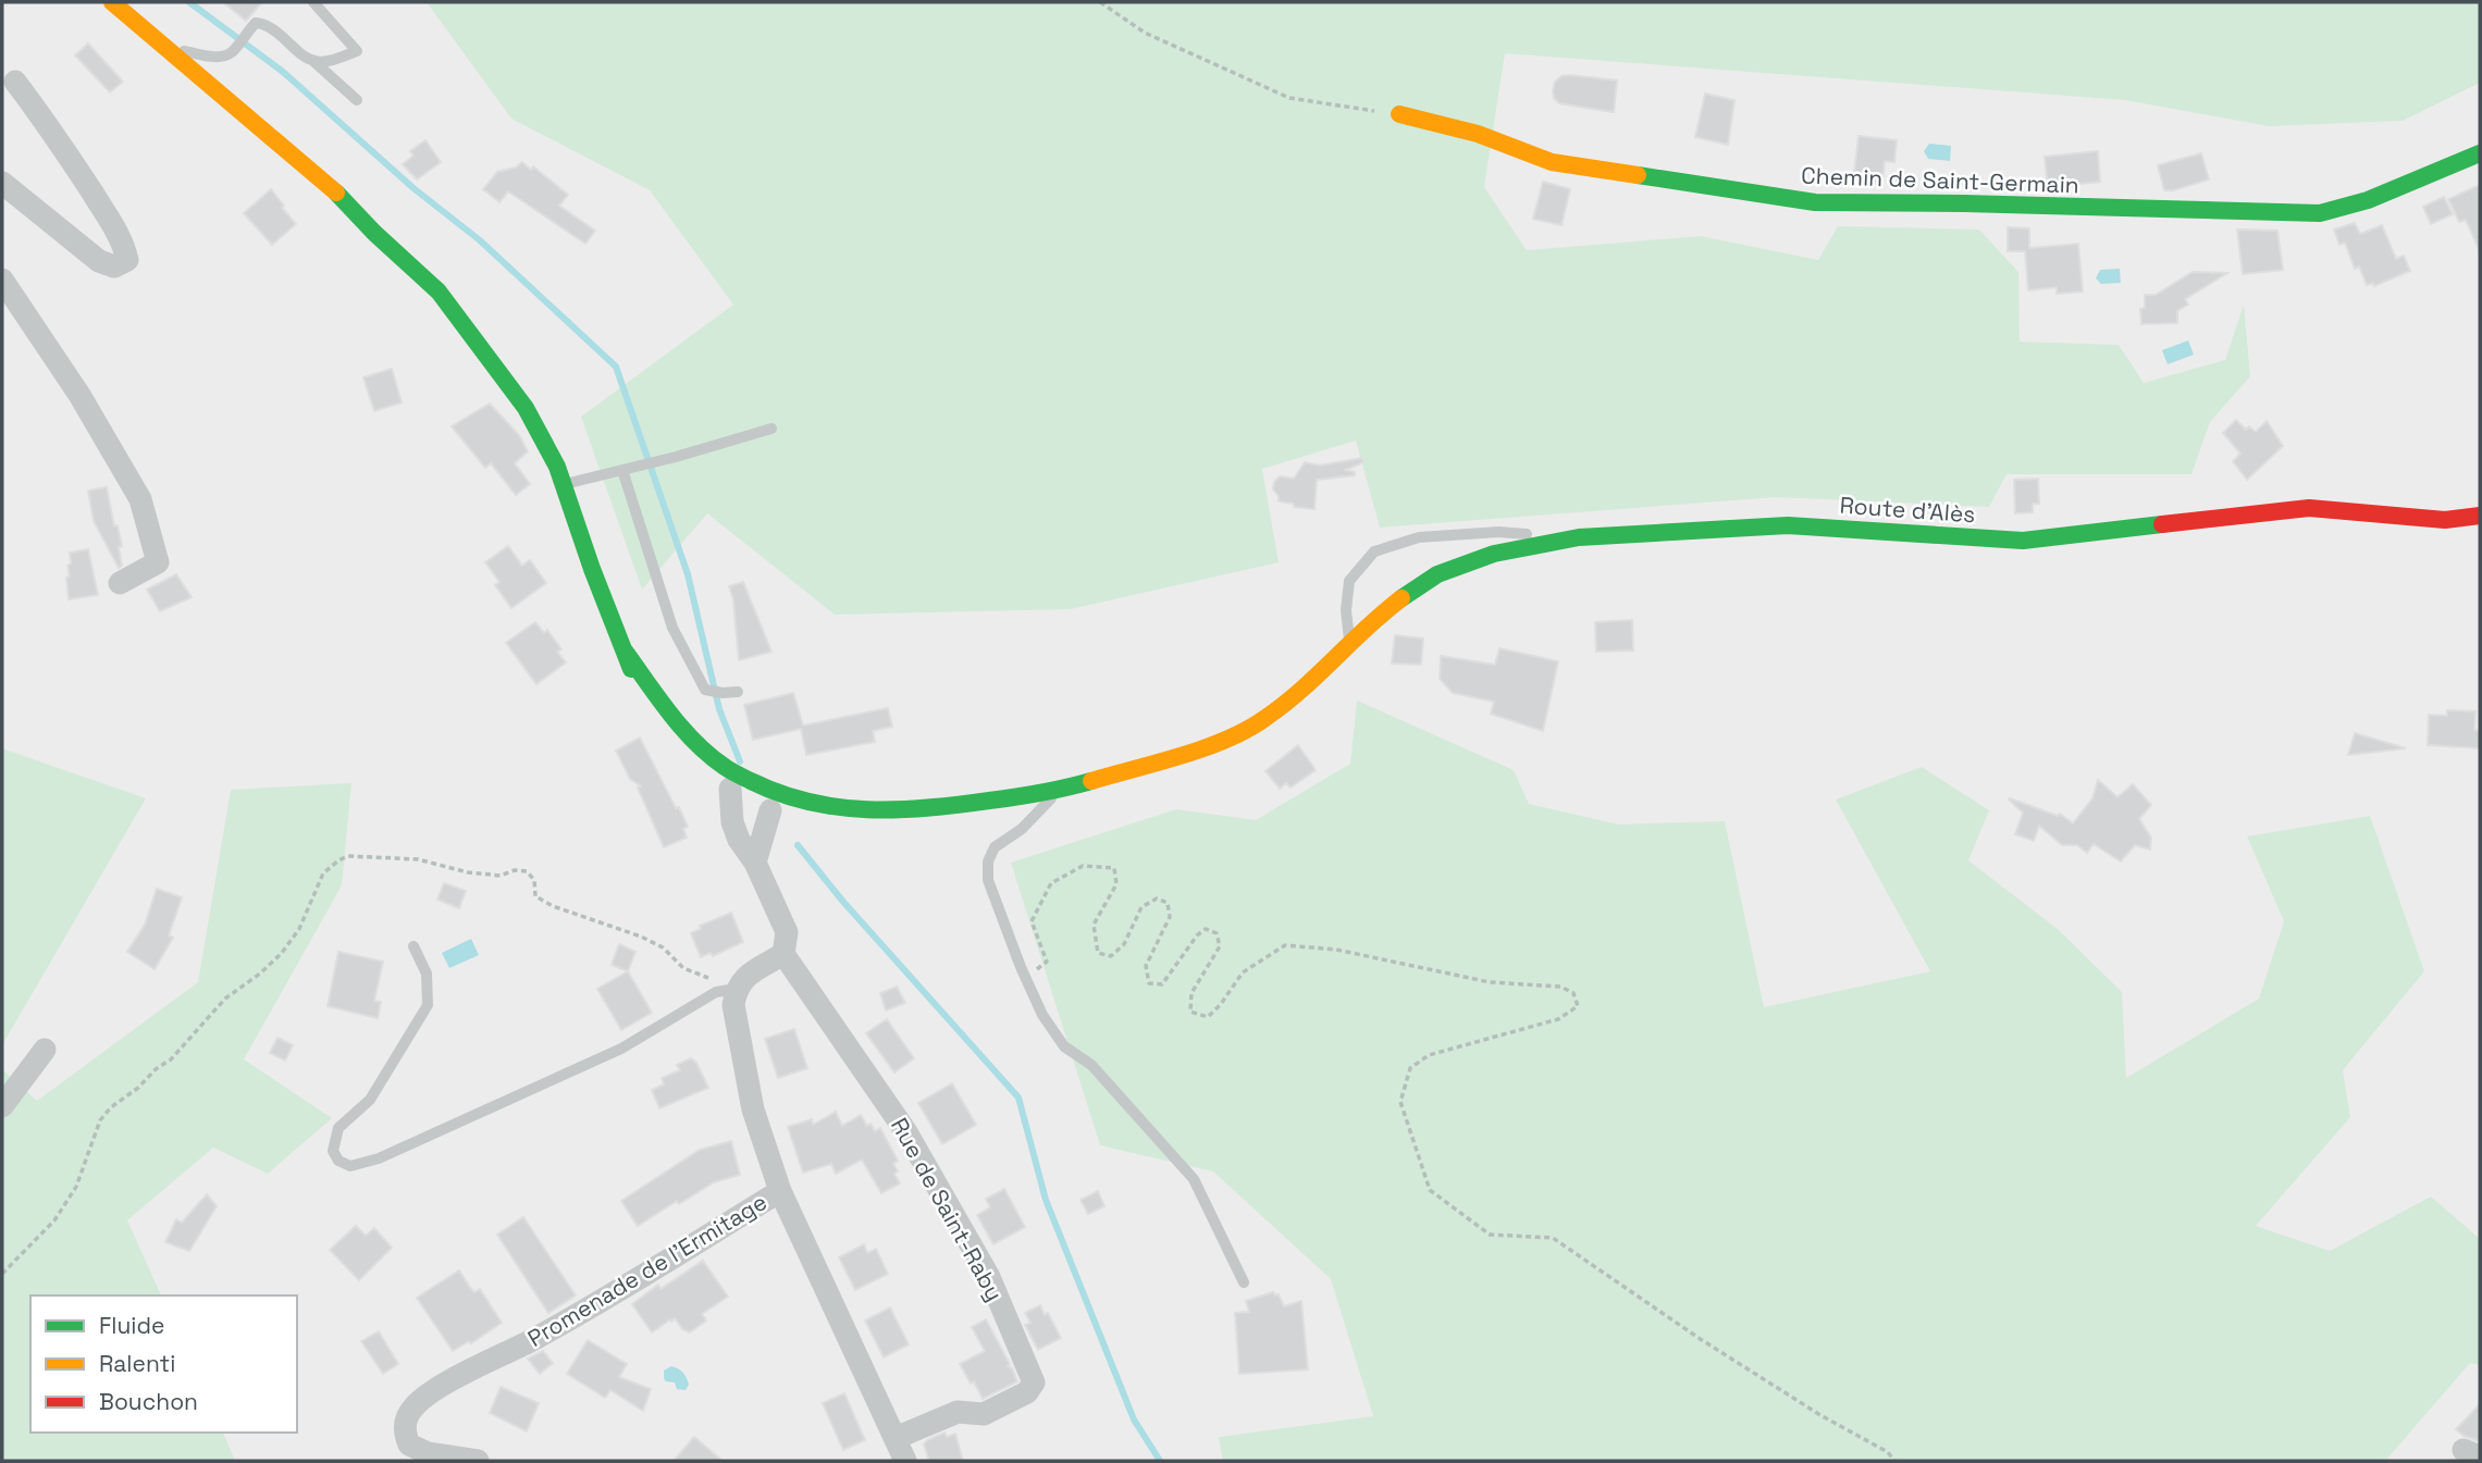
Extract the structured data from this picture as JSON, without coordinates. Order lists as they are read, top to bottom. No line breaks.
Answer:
{"streets":{"main road":["Chemin de Saint-Germain","Route d'Alès"],"street":["Rue de Saint-Raby","Promenade de l'Ermitage"]},"legend":["Fluide","Ralenti","Bouchon"]}
